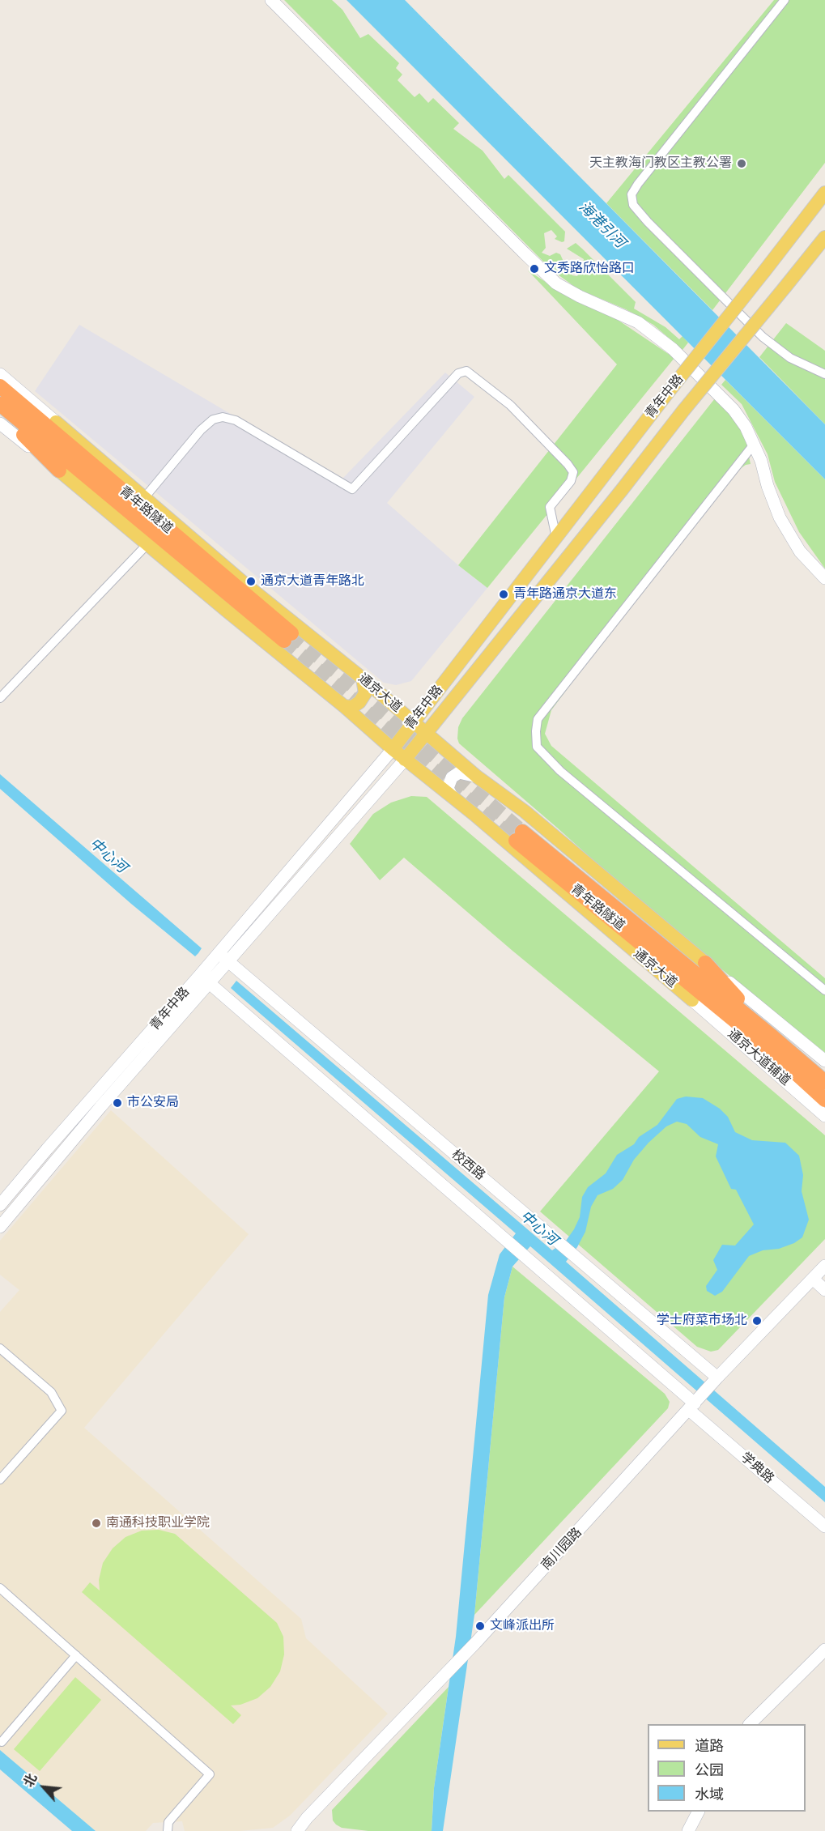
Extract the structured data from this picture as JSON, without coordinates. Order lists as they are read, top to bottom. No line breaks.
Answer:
{"streets":{"highway":["青年路隧道"],"main road":["青年中路","通京大道"],"street":["通京大道辅道","校西路","学典路","南川园路"]},"crossings":[["青年中路","通京大道"],["青年中路","校西路"],["通京大道","通京大道辅道"],["校西路","南川园路"],["学典路","南川园路"]],"water":["海港引河","中心河"],"places":["天主教海门教区主教公署","文秀路欣怡路口","通京大道青年路北","青年路通京大道东","市公安局","学士府菜市场北","南通科技职业学院","文峰派出所"],"legend":["道路","公园","水域"],"north":"top left"}
